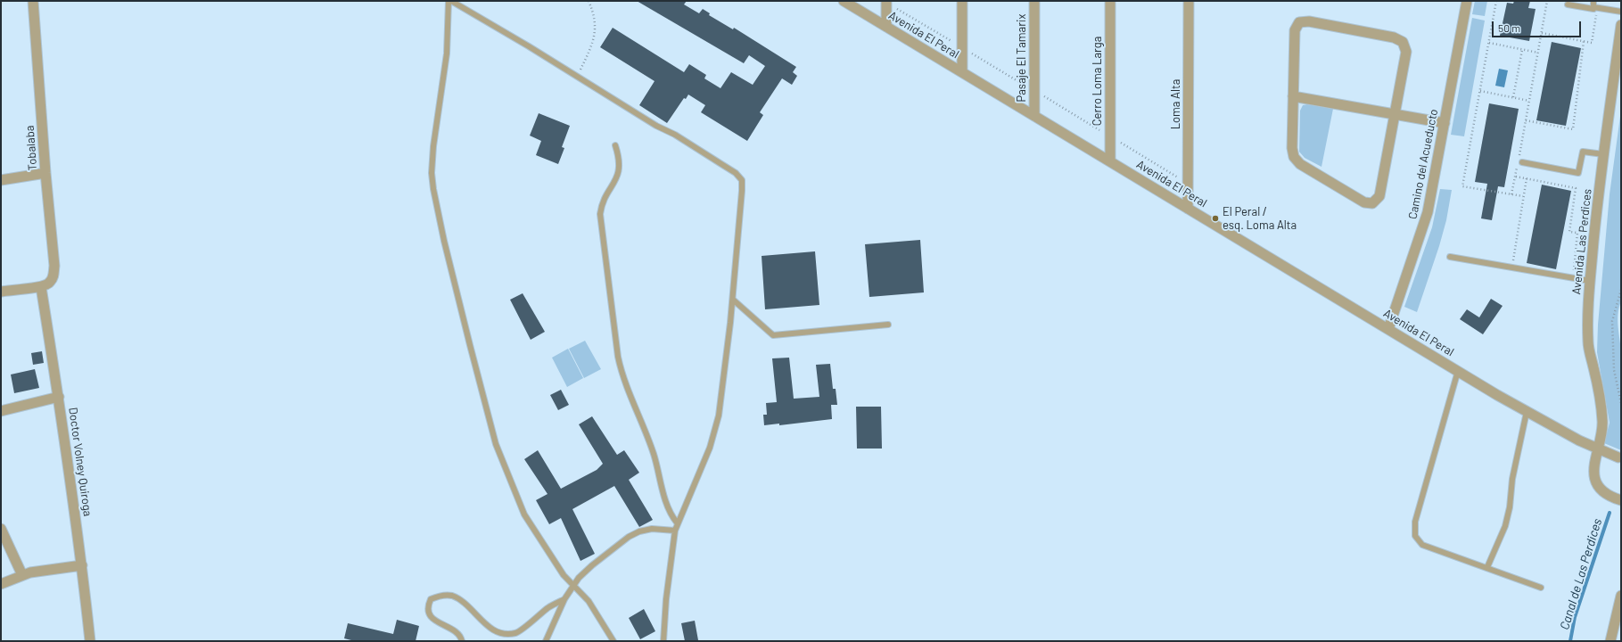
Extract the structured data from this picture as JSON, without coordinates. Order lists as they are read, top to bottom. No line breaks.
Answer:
{"streets":{"street":["Avenida El Peral","Pasaje El Tamarix","Cerro Loma Larga","Loma Alta","Tobalaba","Camino del Acueducto","Avenida Las Perdices","Doctor Volney Quiroga"]},"crossings":[["Avenida El Peral","Pasaje El Tamarix"],["Avenida El Peral","Cerro Loma Larga"],["Avenida El Peral","Loma Alta"],["Avenida El Peral","Camino del Acueducto"],["Avenida El Peral","Avenida Las Perdices"],["Tobalaba","Doctor Volney Quiroga"]],"water":["Canal de Las Perdices"],"places":["El Peral / esq. Loma Alta"],"scale_bar":"50 m"}
